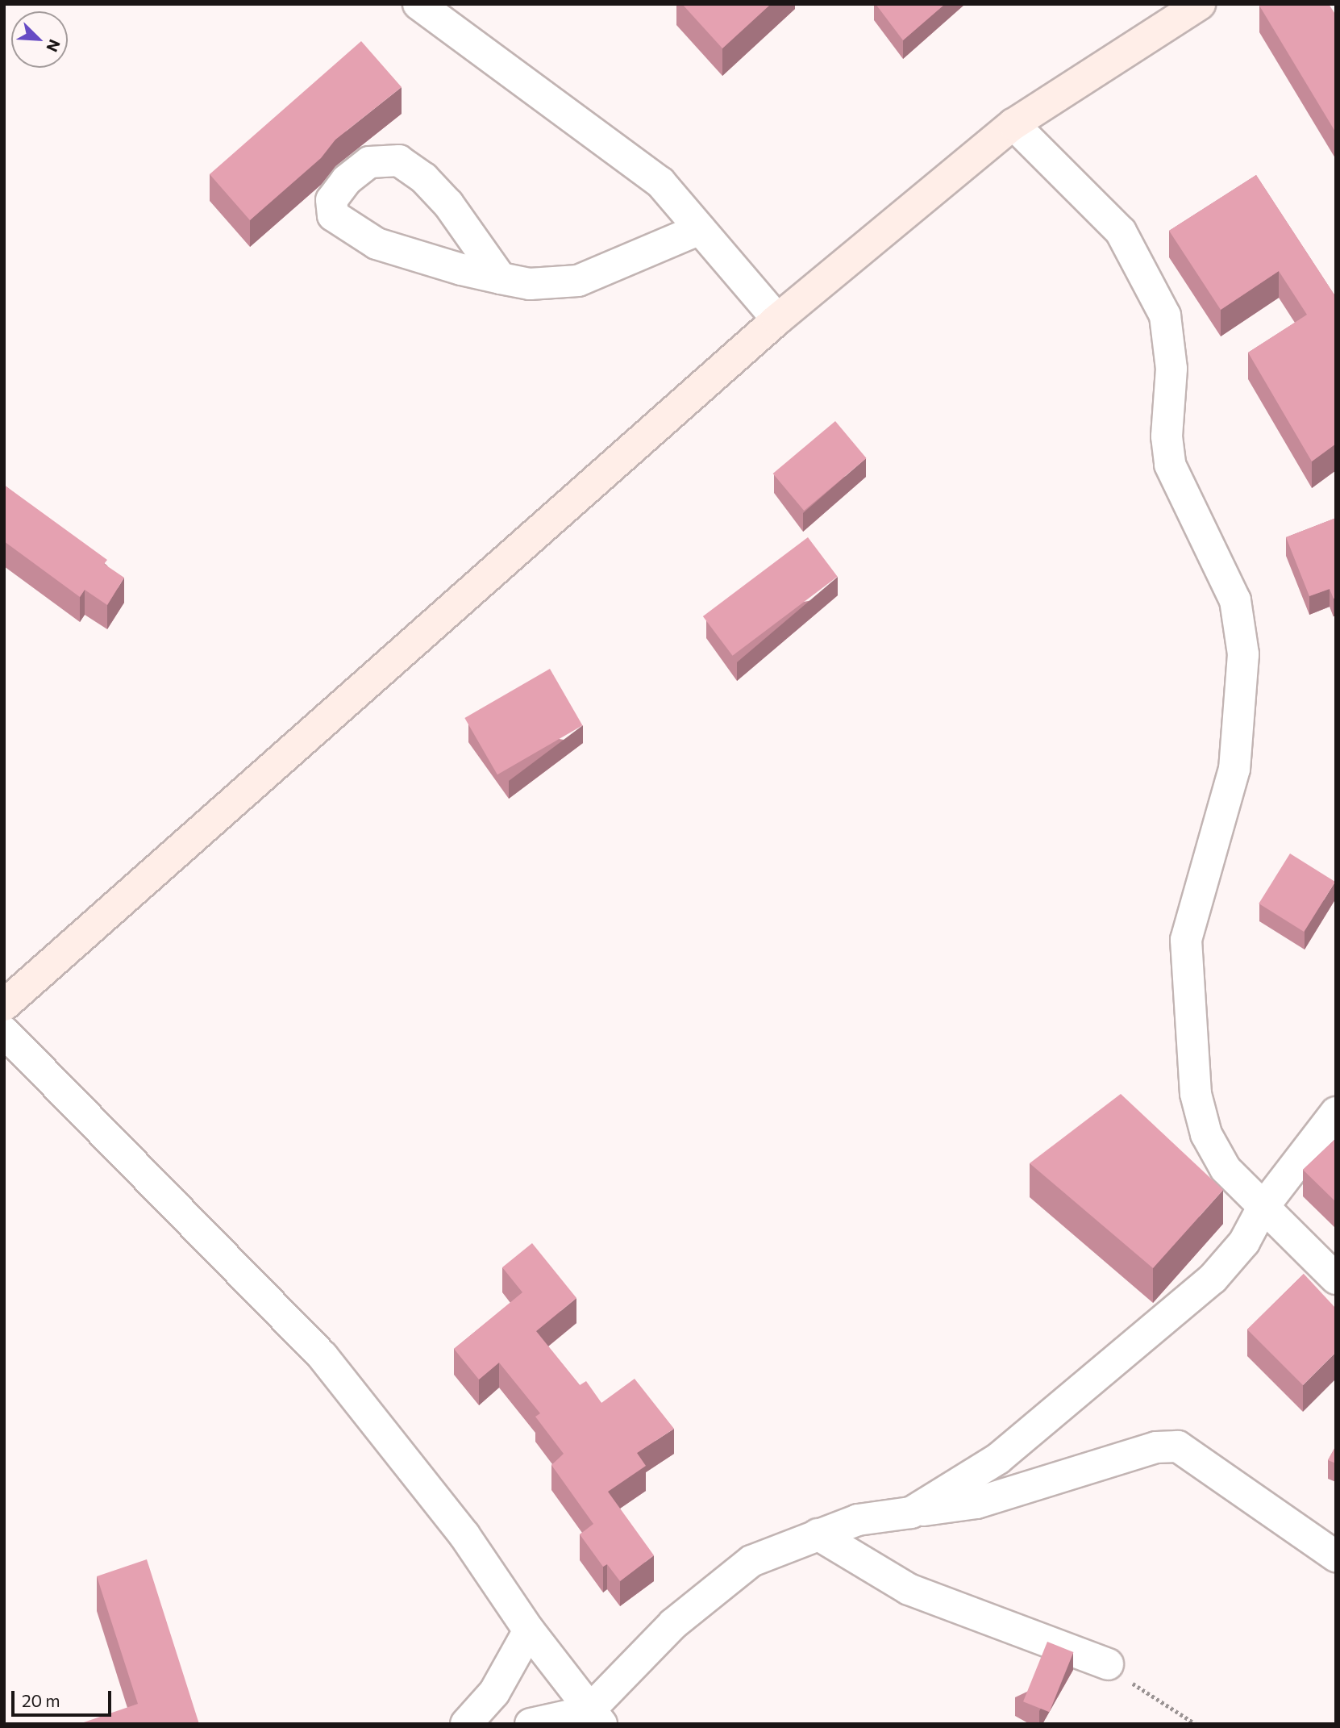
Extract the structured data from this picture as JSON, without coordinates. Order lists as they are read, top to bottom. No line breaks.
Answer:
{"scale_bar":"20 m","north":"bottom right"}
